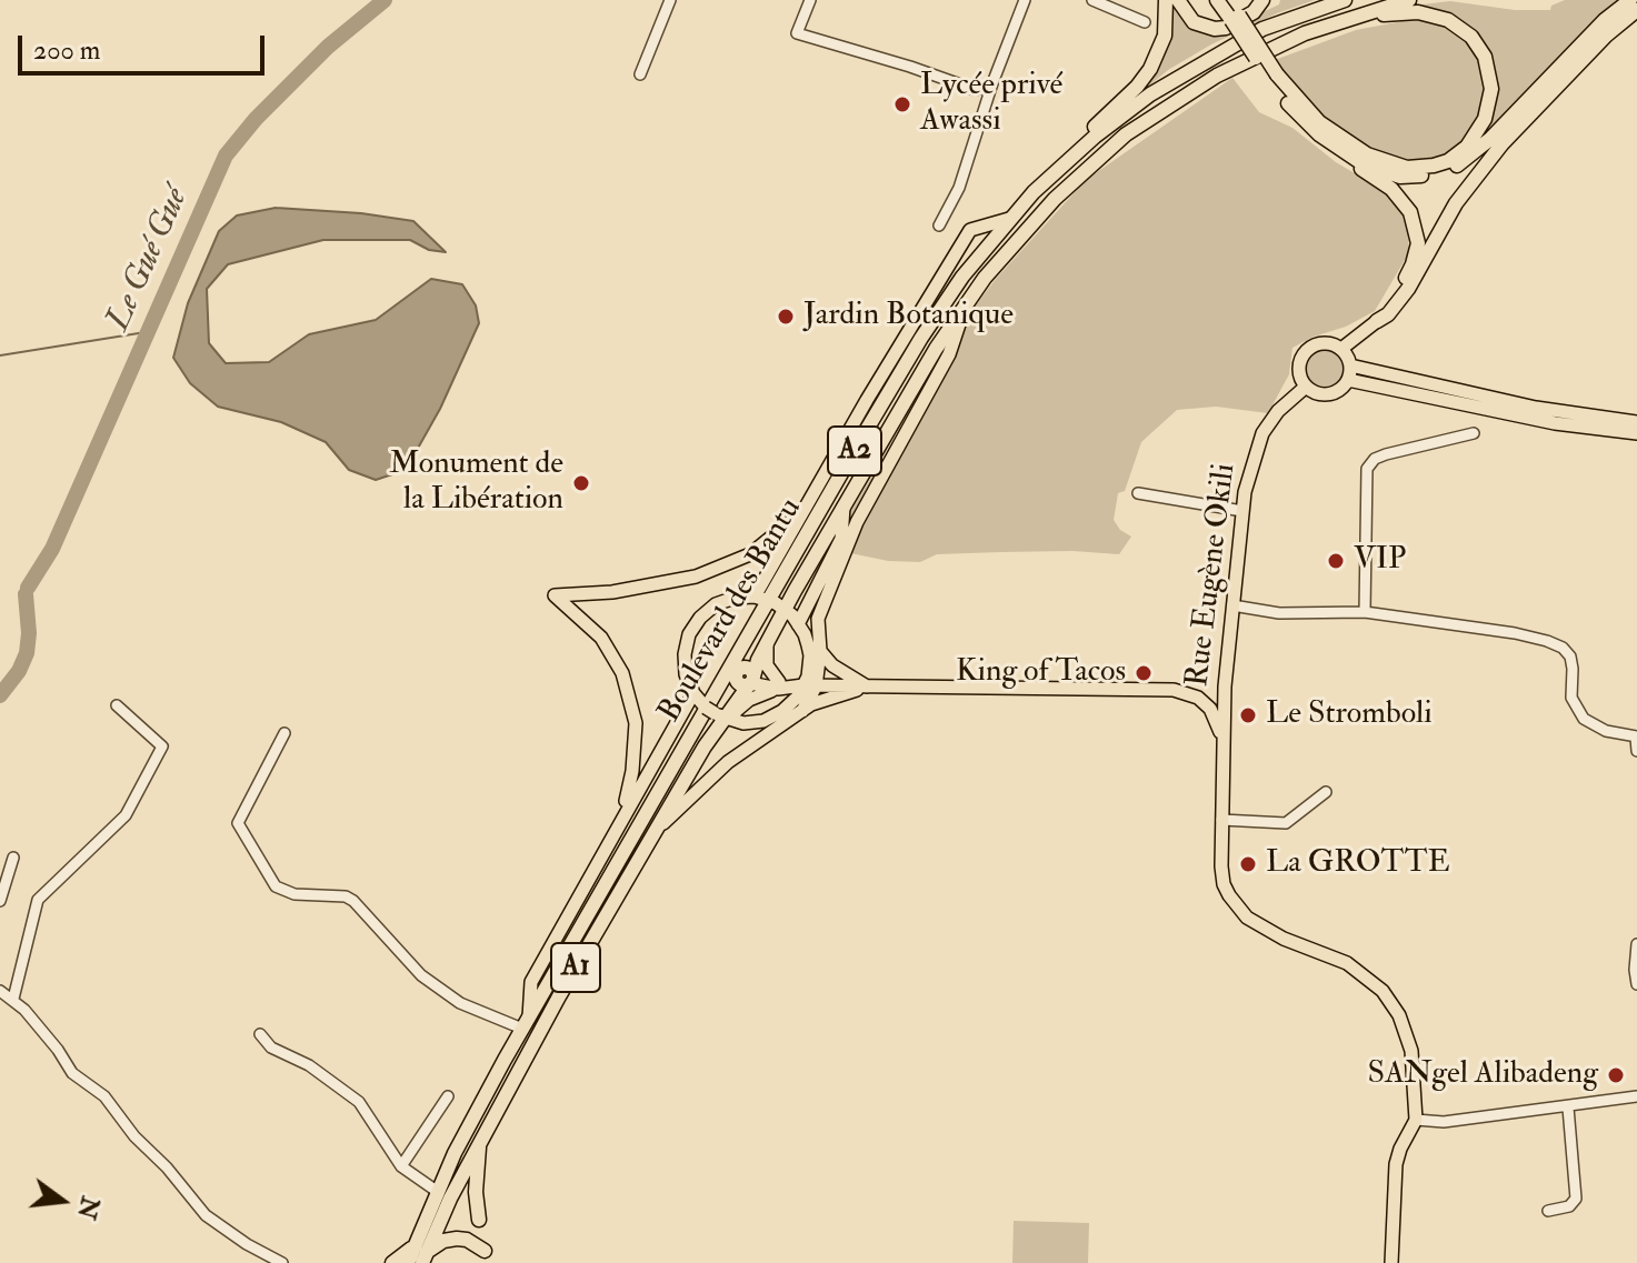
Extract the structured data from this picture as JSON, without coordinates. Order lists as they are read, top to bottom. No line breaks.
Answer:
{"streets":{"highway":["A2","Boulevard des Bantu","A1"],"main road":["Rue Eugène Okili"]},"water":["Le Gué Gué"],"places":["Lycée privé Awassi","Jardin Botanique","Monument de la Libération","VIP","King of Tacos","Le Stromboli","La GROTTE","SANgel Alibadeng"],"scale_bar":"200 m","north":"right"}
